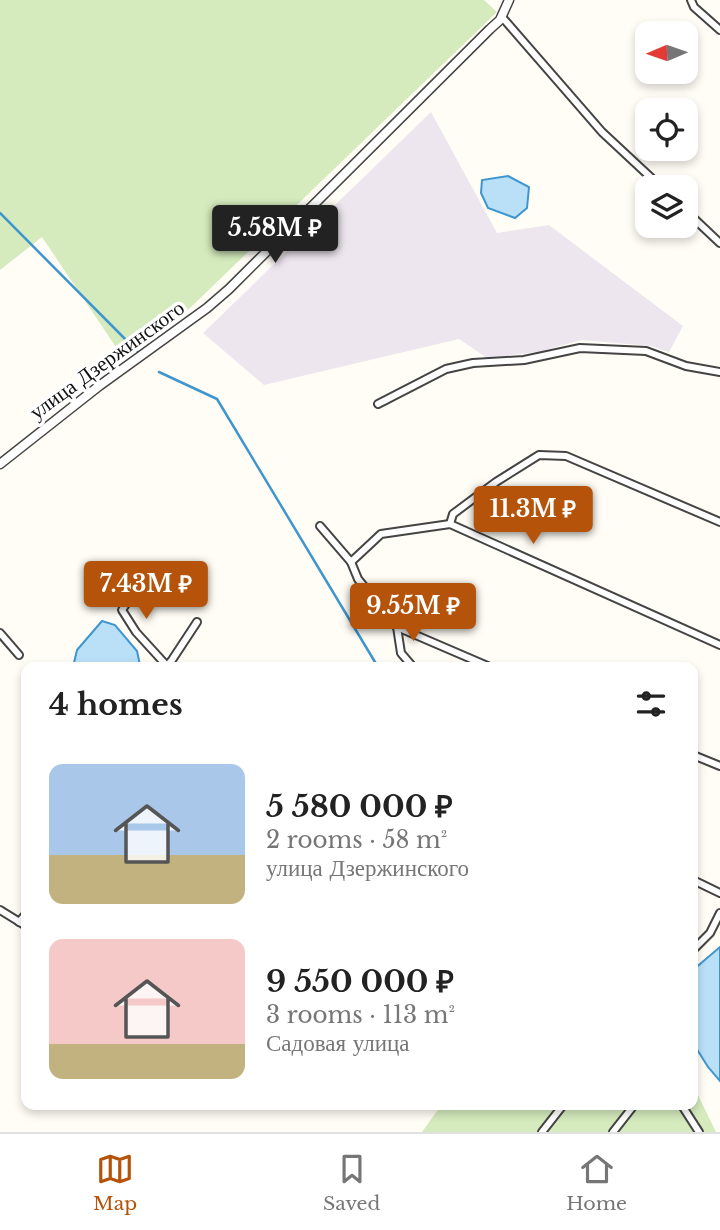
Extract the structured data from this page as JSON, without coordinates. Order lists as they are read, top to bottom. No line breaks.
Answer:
{"streets":{"street":["улица Дзержинского"]},"north":"left","page":{"price":["5.58M ₽","11.3M ₽","7.43M ₽","9.55M ₽"],"heading":"4 homes","list":[{"name":"5 580 000 ₽","note":"2 rooms · 58 m² · улица Дзержинского"},{"name":"9 550 000 ₽","note":"3 rooms · 113 m² · Садовая улица"}],"tabs":["Map","Saved","Home"]}}
